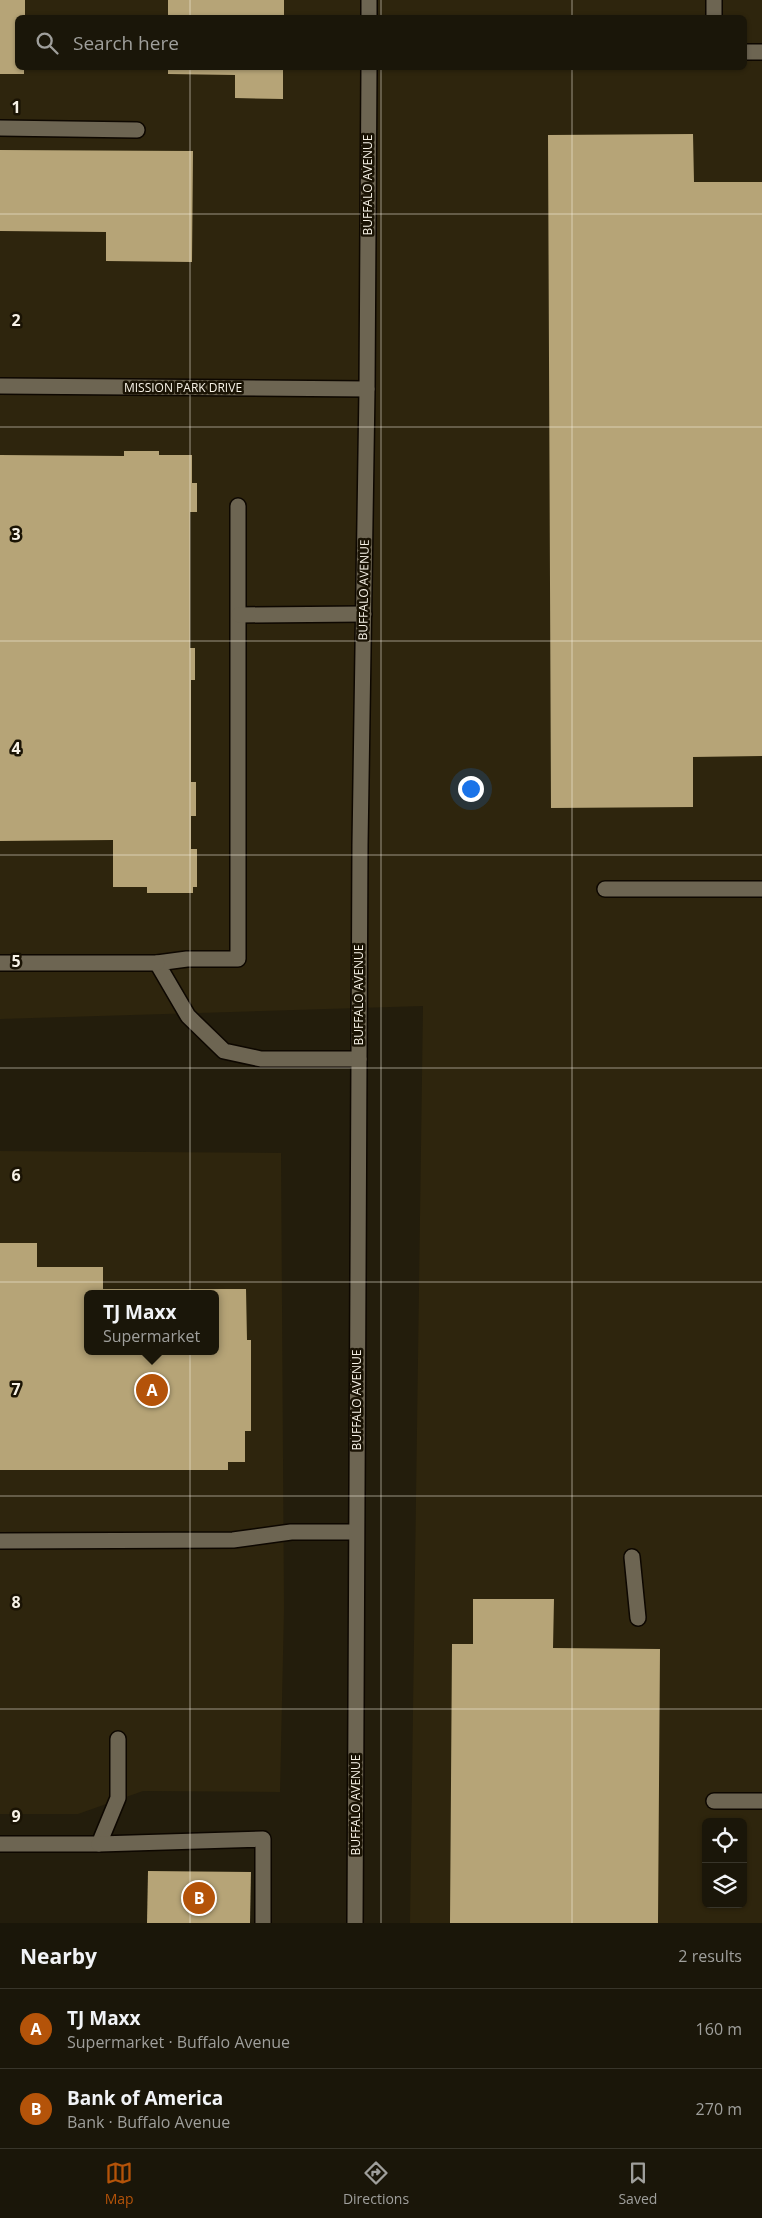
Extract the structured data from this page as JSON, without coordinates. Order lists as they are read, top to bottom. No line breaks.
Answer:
{"streets":{"street":["BUFFALO AVENUE","MISSION PARK DRIVE"]},"crossings":[["BUFFALO AVENUE","MISSION PARK DRIVE"]],"page":{"search":"Search here","popup":["TJ Maxx","Supermarket"],"pins":["A","B"],"heading":["Nearby","2 results"],"list":[{"mark":"A","name":"TJ Maxx","note":"Supermarket · Buffalo Avenue","value":"160 m"},{"mark":"B","name":"Bank of America","note":"Bank · Buffalo Avenue","value":"270 m"}],"nav":["Map","Directions","Saved"]},"grid":{"rows":["1","2","3","4","5","6","7","8","9"]}}
